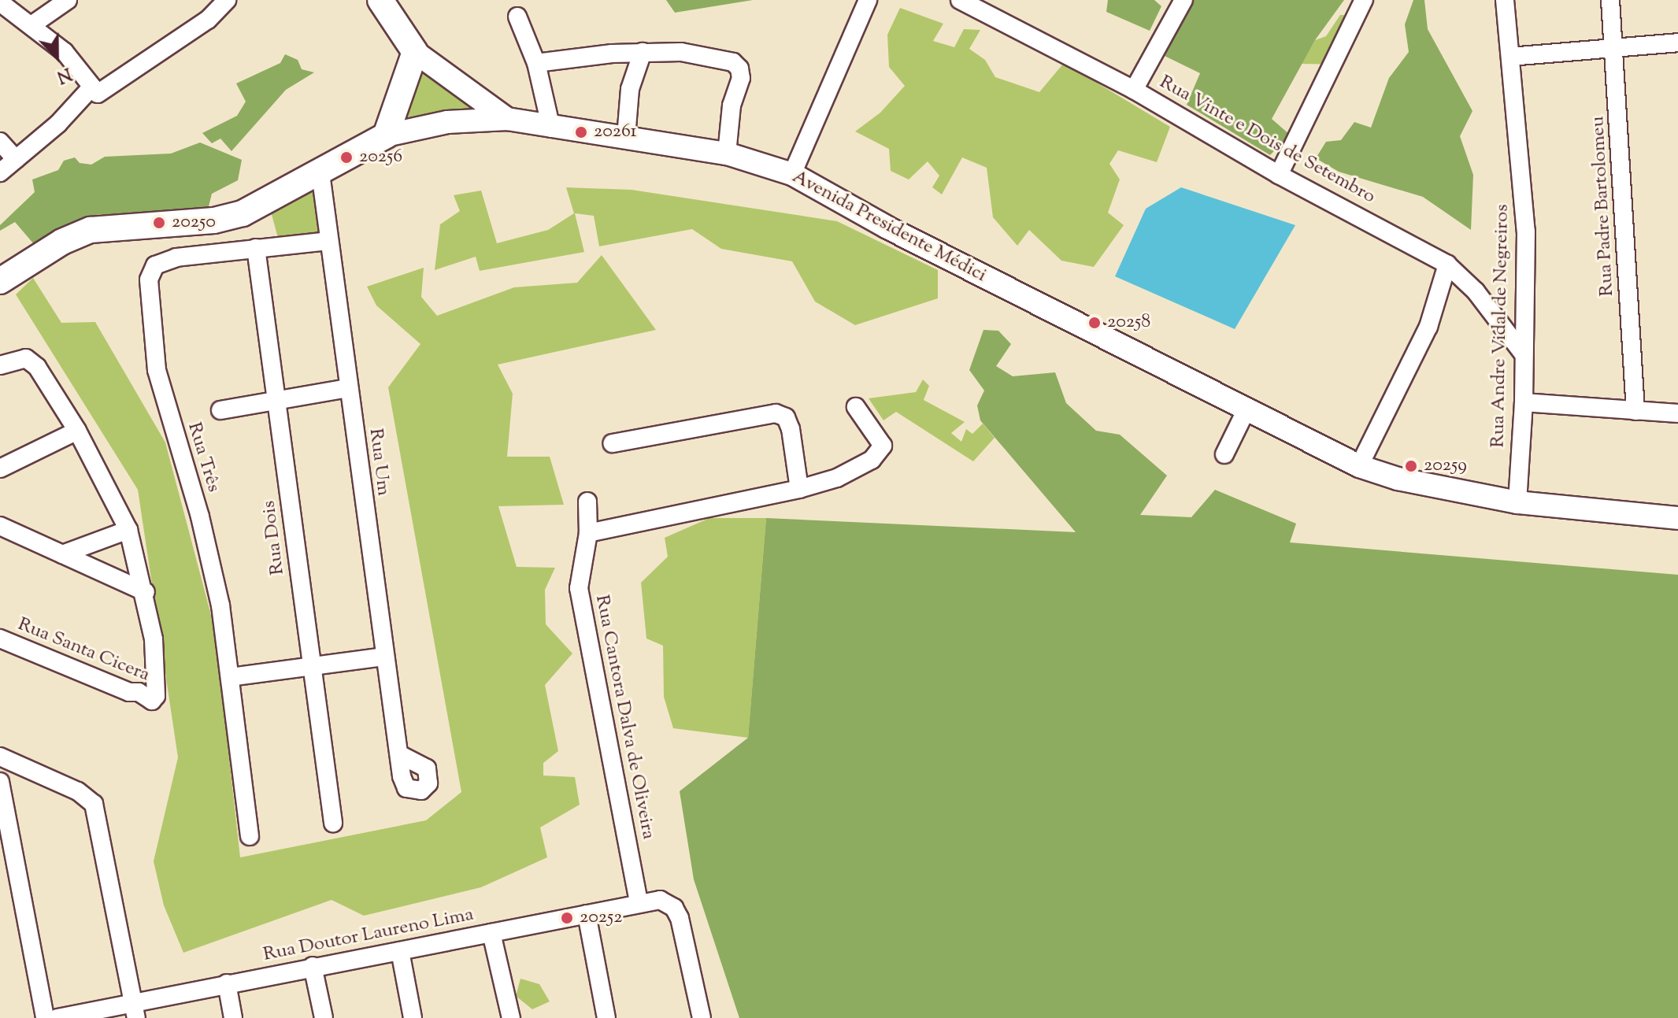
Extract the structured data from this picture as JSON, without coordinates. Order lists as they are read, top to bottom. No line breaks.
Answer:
{"streets":{"street":["Rua Vinte e Dois de Setembro","Rua Padre Bartolomeu","Avenida Presidente Médici","Rua Andre Vidal de Negreiros","Rua Três","Rua Um","Rua Dois","Rua Santa Cicera","Rua Cantora Dalva de Oliveira","Rua Doutor Laureno Lima"]},"crossings":[["Rua Vinte e Dois de Setembro","Rua Andre Vidal de Negreiros"],["Avenida Presidente Médici","Rua Andre Vidal de Negreiros"],["Rua Três","Rua Um"],["Rua Três","Rua Dois"],["Rua Cantora Dalva de Oliveira","Rua Doutor Laureno Lima"]],"places":["20261","20256","20250","20258","20259","20252"],"north":"bottom"}
